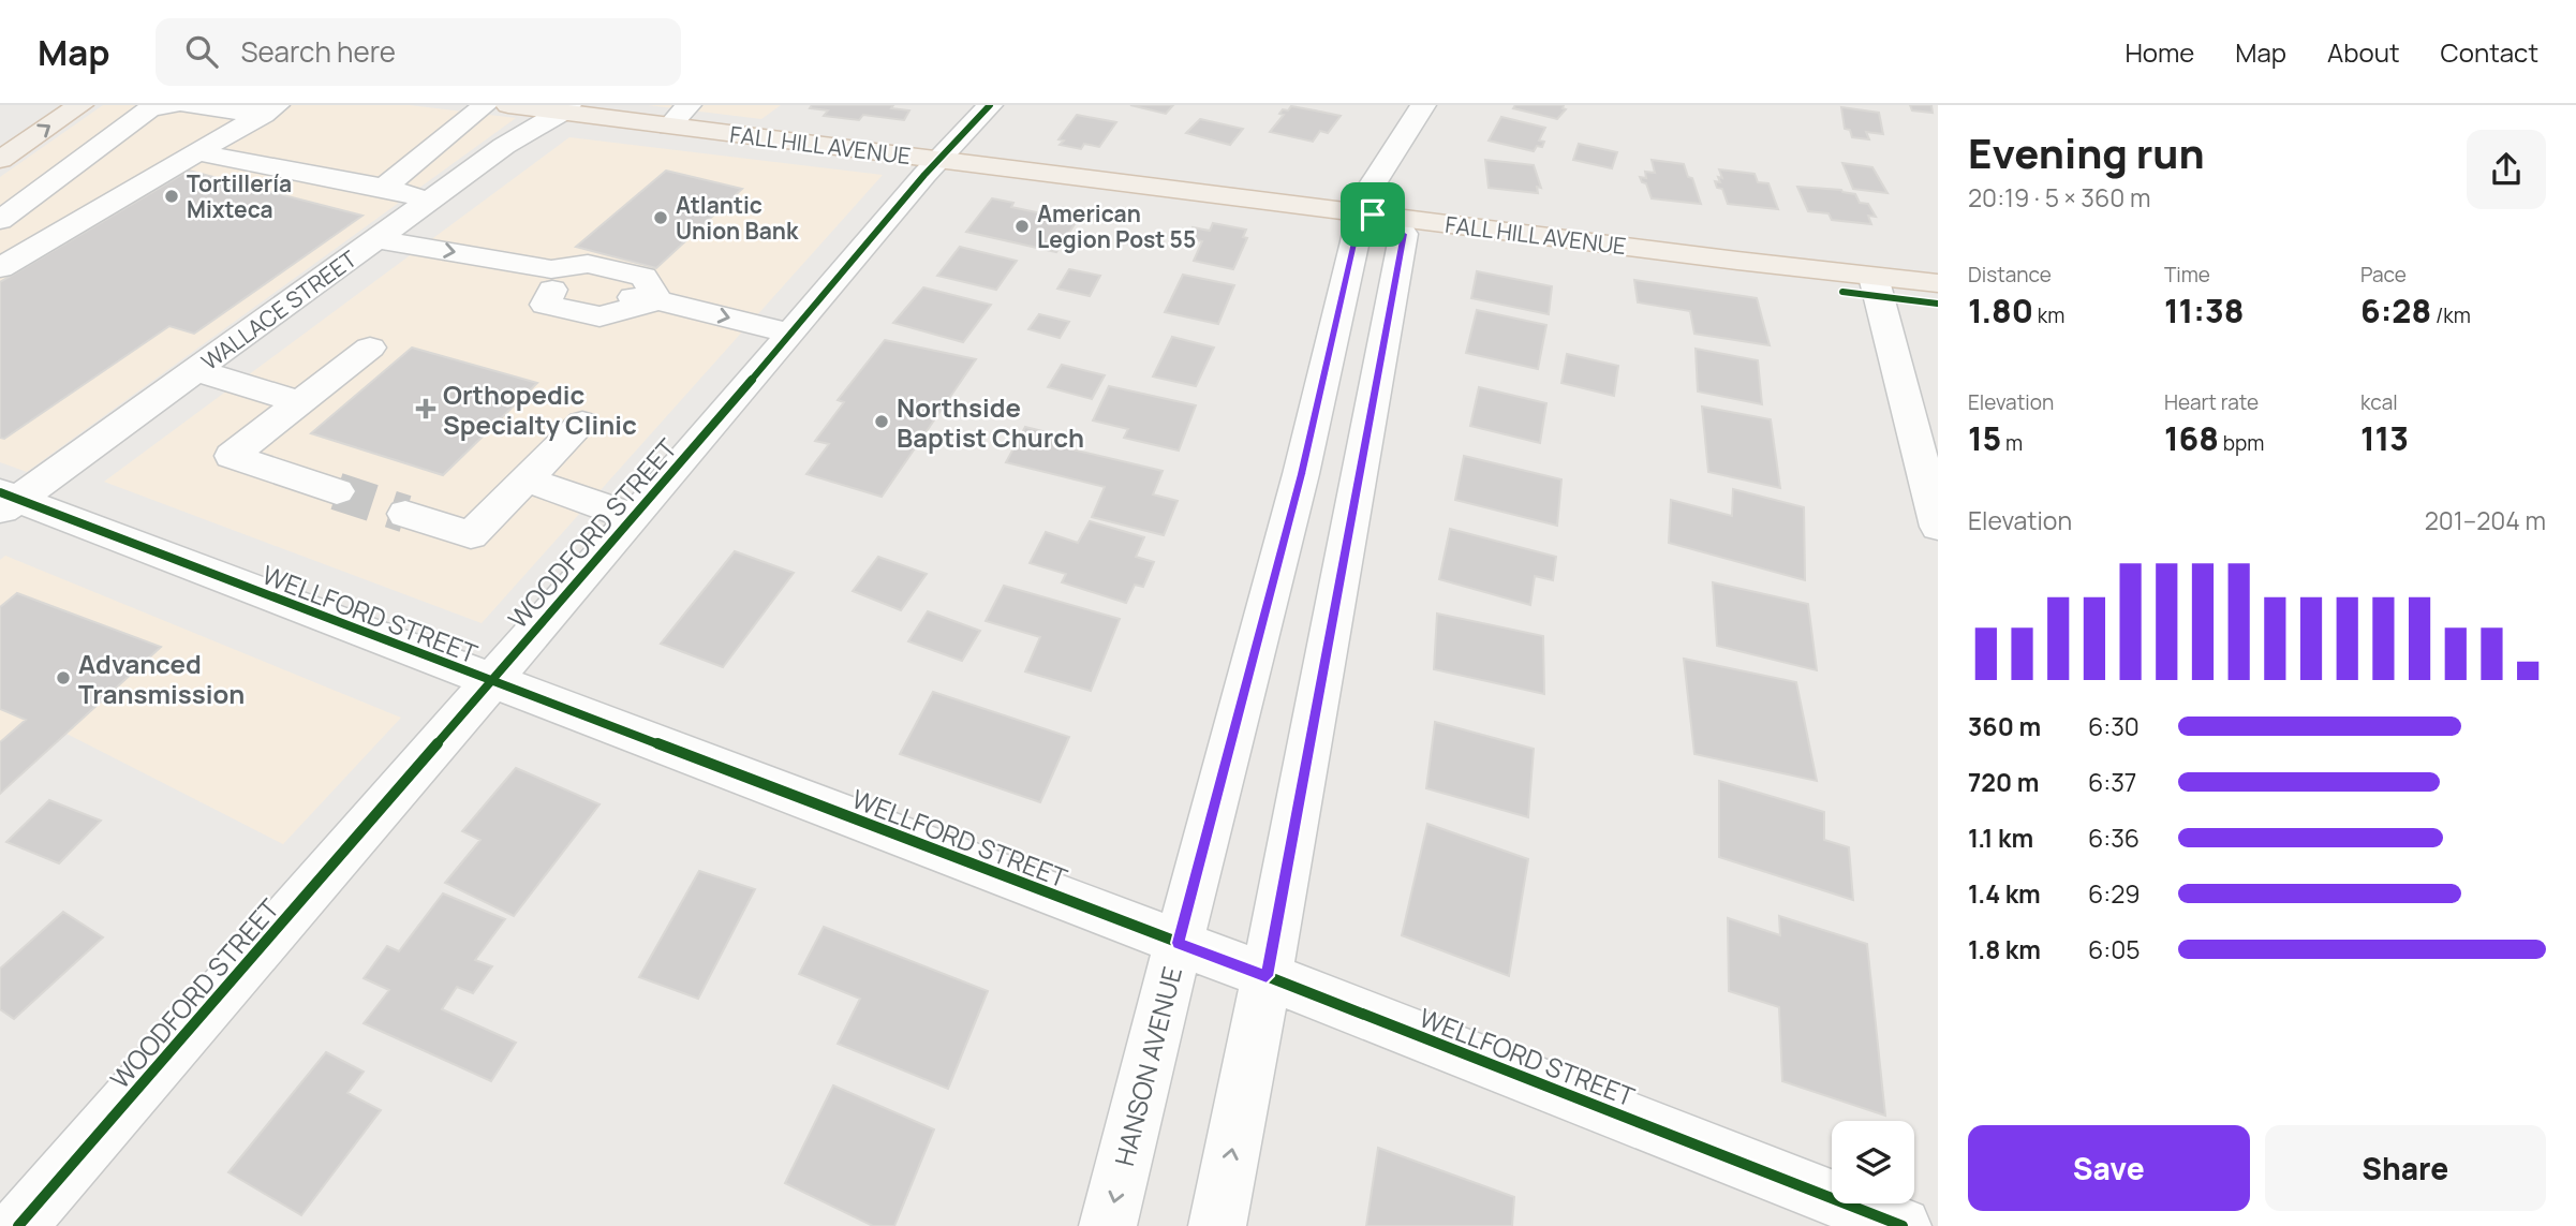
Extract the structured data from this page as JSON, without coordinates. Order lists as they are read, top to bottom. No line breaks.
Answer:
{"streets":{"main road":["FALL HILL AVENUE"],"street":["WALLACE STREET","WOODFORD STREET","WELLFORD STREET","HANSON AVENUE"]},"crossings":[["FALL HILL AVENUE","WALLACE STREET"],["FALL HILL AVENUE","WOODFORD STREET"],["FALL HILL AVENUE","HANSON AVENUE"],["WALLACE STREET","WELLFORD STREET"],["WOODFORD STREET","WELLFORD STREET"],["WELLFORD STREET","HANSON AVENUE"]],"places":{"other":["Tortillería Mixteca","Atlantic Union Bank","American Legion Post 55","Northside Baptist Church","Advanced Transmission"],"health":["Orthopedic Specialty Clinic"]},"page":{"header":"Map","search":"Search here","nav":["Home","Map","About","Contact"],"heading":["Evening run","20:19 · 5 × 360 m"],"stats":[["Distance","1.80 km"],["Time","11:38"],["Pace","6:28 /km"],["Elevation","15 m"],["Heart rate","168 bpm"],["kcal","113"]],"chart":["Elevation","201–204 m"],"list":[{"name":"360 m","note":"6:30"},{"name":"720 m","note":"6:37"},{"name":"1.1 km","note":"6:36"},{"name":"1.4 km","note":"6:29"},{"name":"1.8 km","note":"6:05"}],"buttons":["Save","Share"]}}
